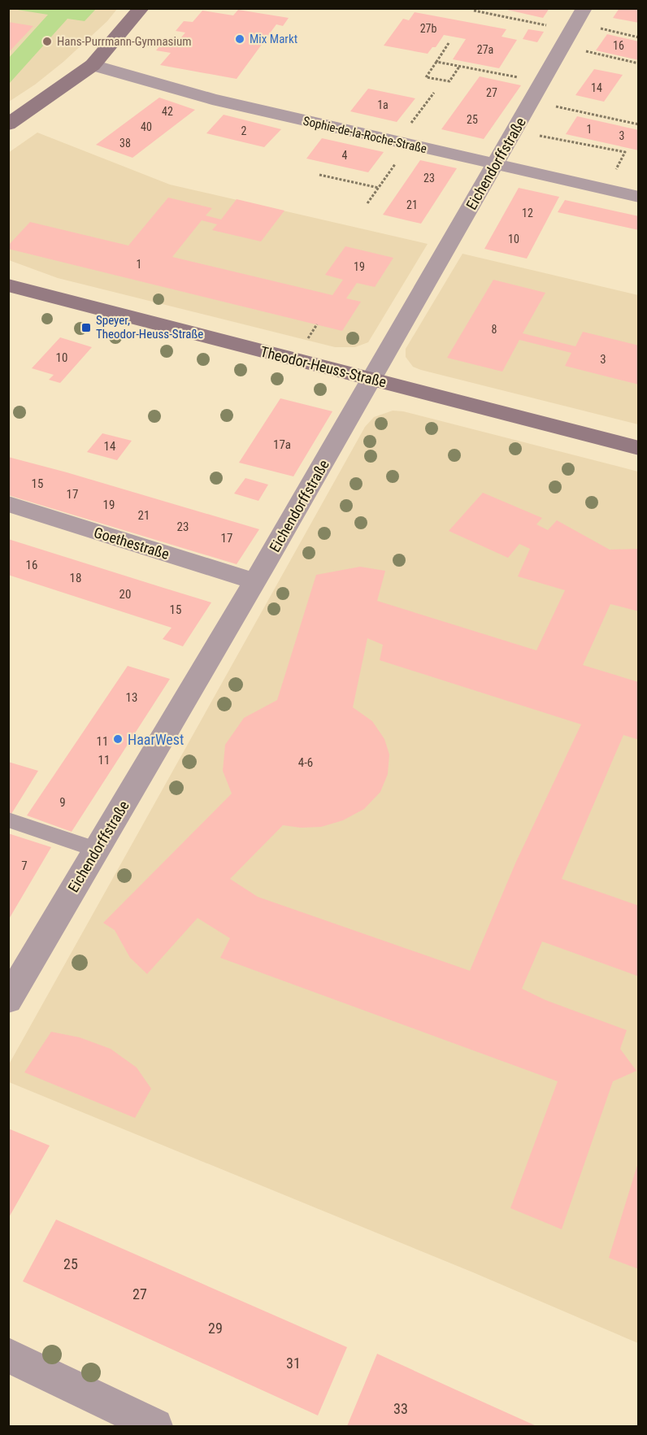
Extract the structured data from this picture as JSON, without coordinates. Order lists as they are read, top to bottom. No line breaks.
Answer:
{"streets":{"main road":["Theodor-Heuss-Straße"],"street":["Sophie-de-la-Roche-Straße","Eichendorffstraße","Goethestraße"]},"crossings":[["Sophie-de-la-Roche-Straße","Eichendorffstraße"],["Eichendorffstraße","Theodor-Heuss-Straße"],["Eichendorffstraße","Goethestraße"]],"places":{"other":["Mix Markt","Hans-Purrmann-Gymnasium","HaarWest"],"transit":["Speyer, Theodor-Heuss-Straße"]},"house_numbers":["27b","16","27a","14","27","1a","42","25","40","1","2","3","38","4","23","21","12","10","1","19","8","10","3","17a","14","15","17","19","21","23","17","16","18","20","15","13","11","11","4-6","9","7","25","27","29","31","33"]}
